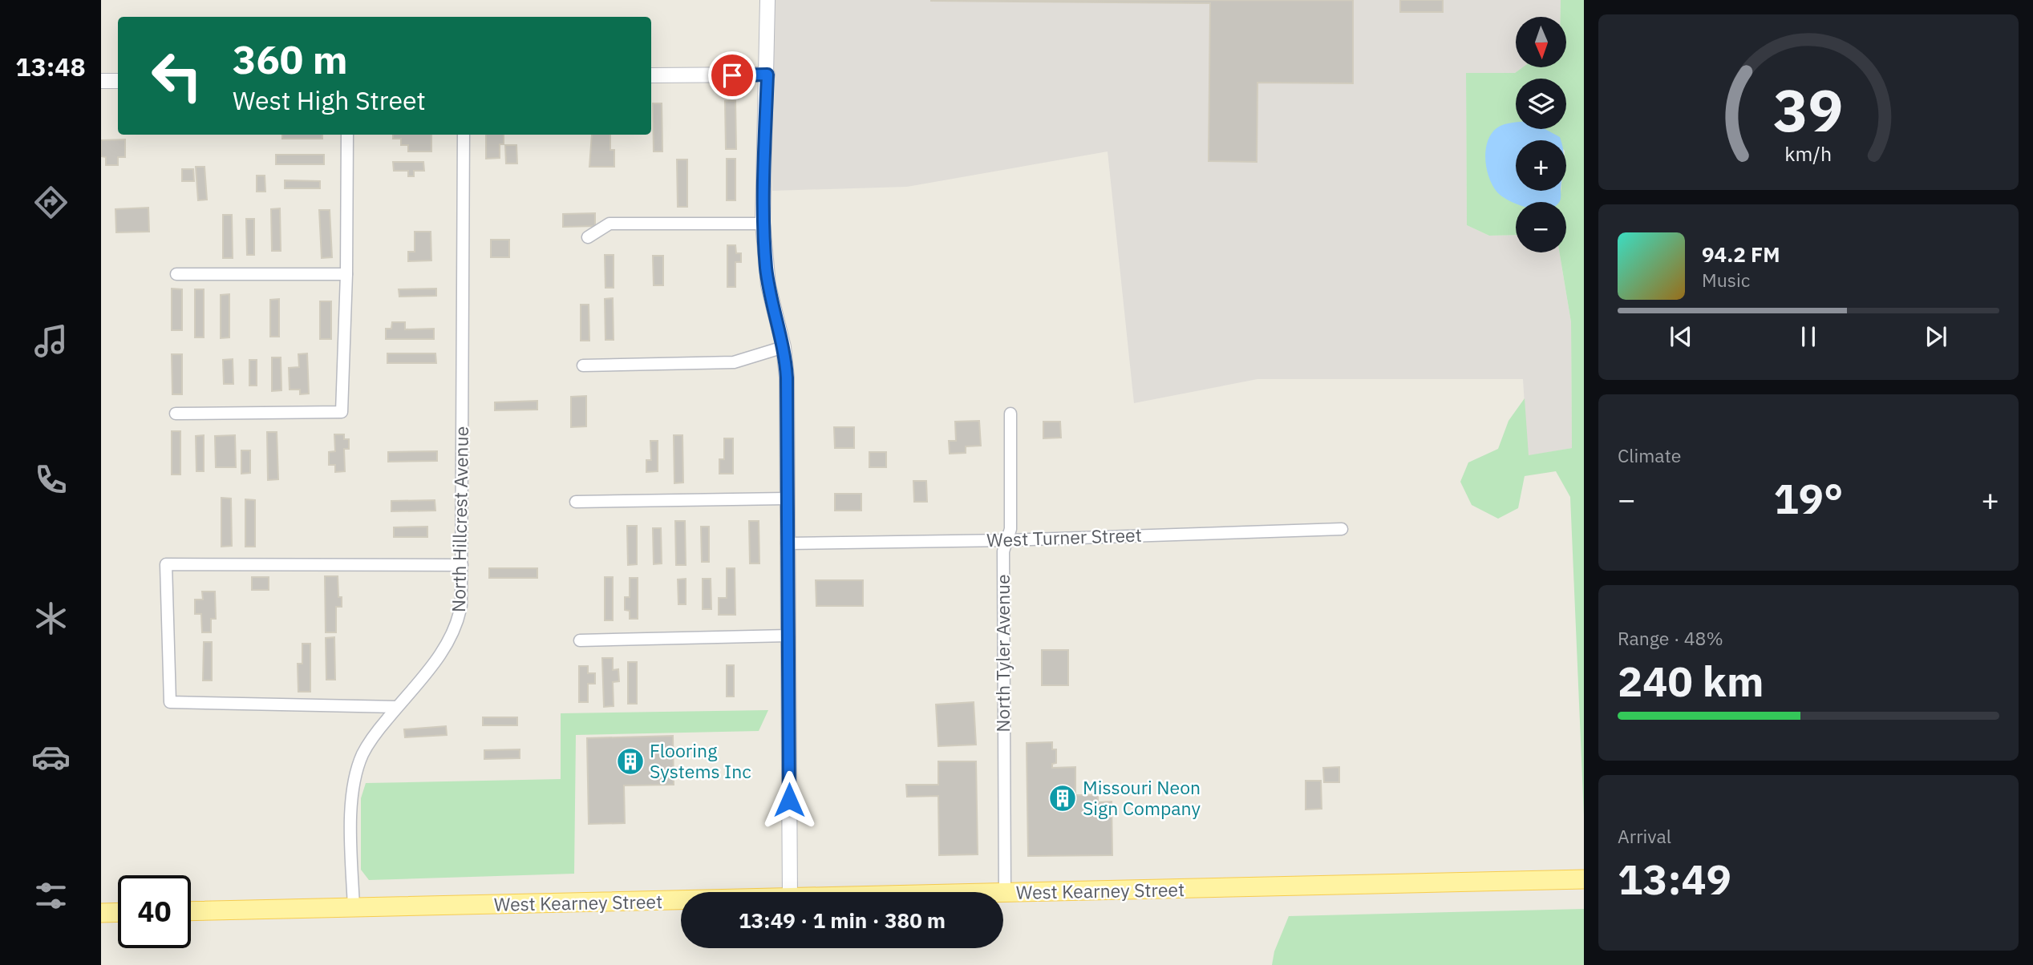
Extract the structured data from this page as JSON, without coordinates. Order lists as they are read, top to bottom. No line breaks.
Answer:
{"streets":{"main road":["West Kearney Street"],"street":["North Hillcrest Avenue","West Turner Street","North Tyler Avenue"]},"crossings":[["North Hillcrest Avenue","West Kearney Street"],["West Turner Street","North Tyler Avenue"],["North Tyler Avenue","West Kearney Street"]],"places":{"building":["Flooring Systems Inc","Missouri Neon Sign Company"]},"north":"bottom","page":{"tabs":"13:48","map_buttons":["+","−"],"turn":["360 m","West High Street"],"song":["94.2 FM","Music"],"tile":["Climate",["Range · 48%","240 km"],["Arrival","13:49"]],"heat":["−","19°","+"],"limit":"40","trip":"13:49 · 1 min · 380 m","gauge":["39","km/h"]}}
